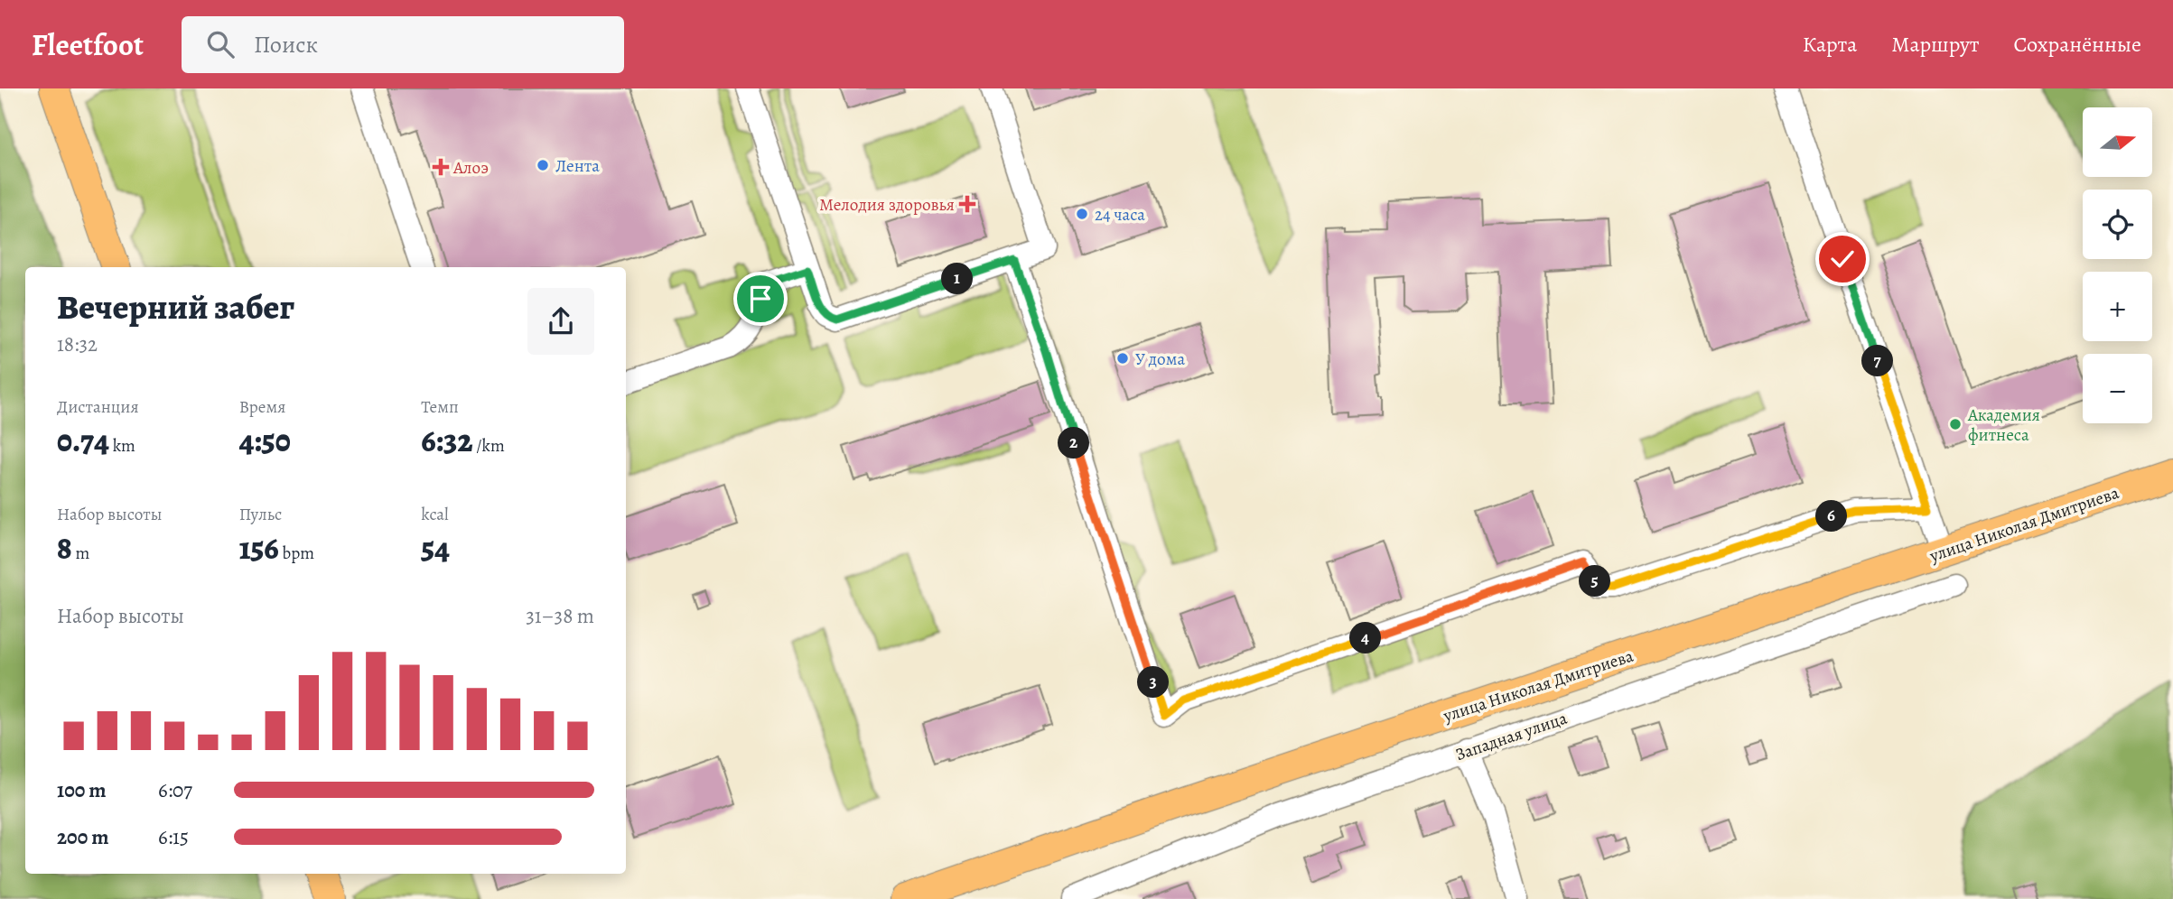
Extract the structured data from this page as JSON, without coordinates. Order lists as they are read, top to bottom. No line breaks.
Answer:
{"streets":{"main road":["улица Николая Дмитриева"],"street":["Западная улица"]},"places":{"other":["Лента","24 часа","У дома","Академия фитнеса"],"health":["Алоэ","Мелодия здоровья"]},"north":"right","page":{"header":"Fleetfoot","search":"Поиск","nav":["Карта","Маршрут","Сохранённые"],"map_buttons":["+","−"],"pins":["1","7","2","6","5","4","3"],"heading":["Вечерний забег","18:32"],"stats":[["Дистанция","0.74 km"],["Время","4:50"],["Темп","6:32 /km"],["Набор высоты","8 m"],["Пульс","156 bpm"],["kcal","54"]],"chart":["Набор высоты","31–38 m"],"list":[{"name":"100 m","note":"6:07"},{"name":"200 m","note":"6:15"}]}}
